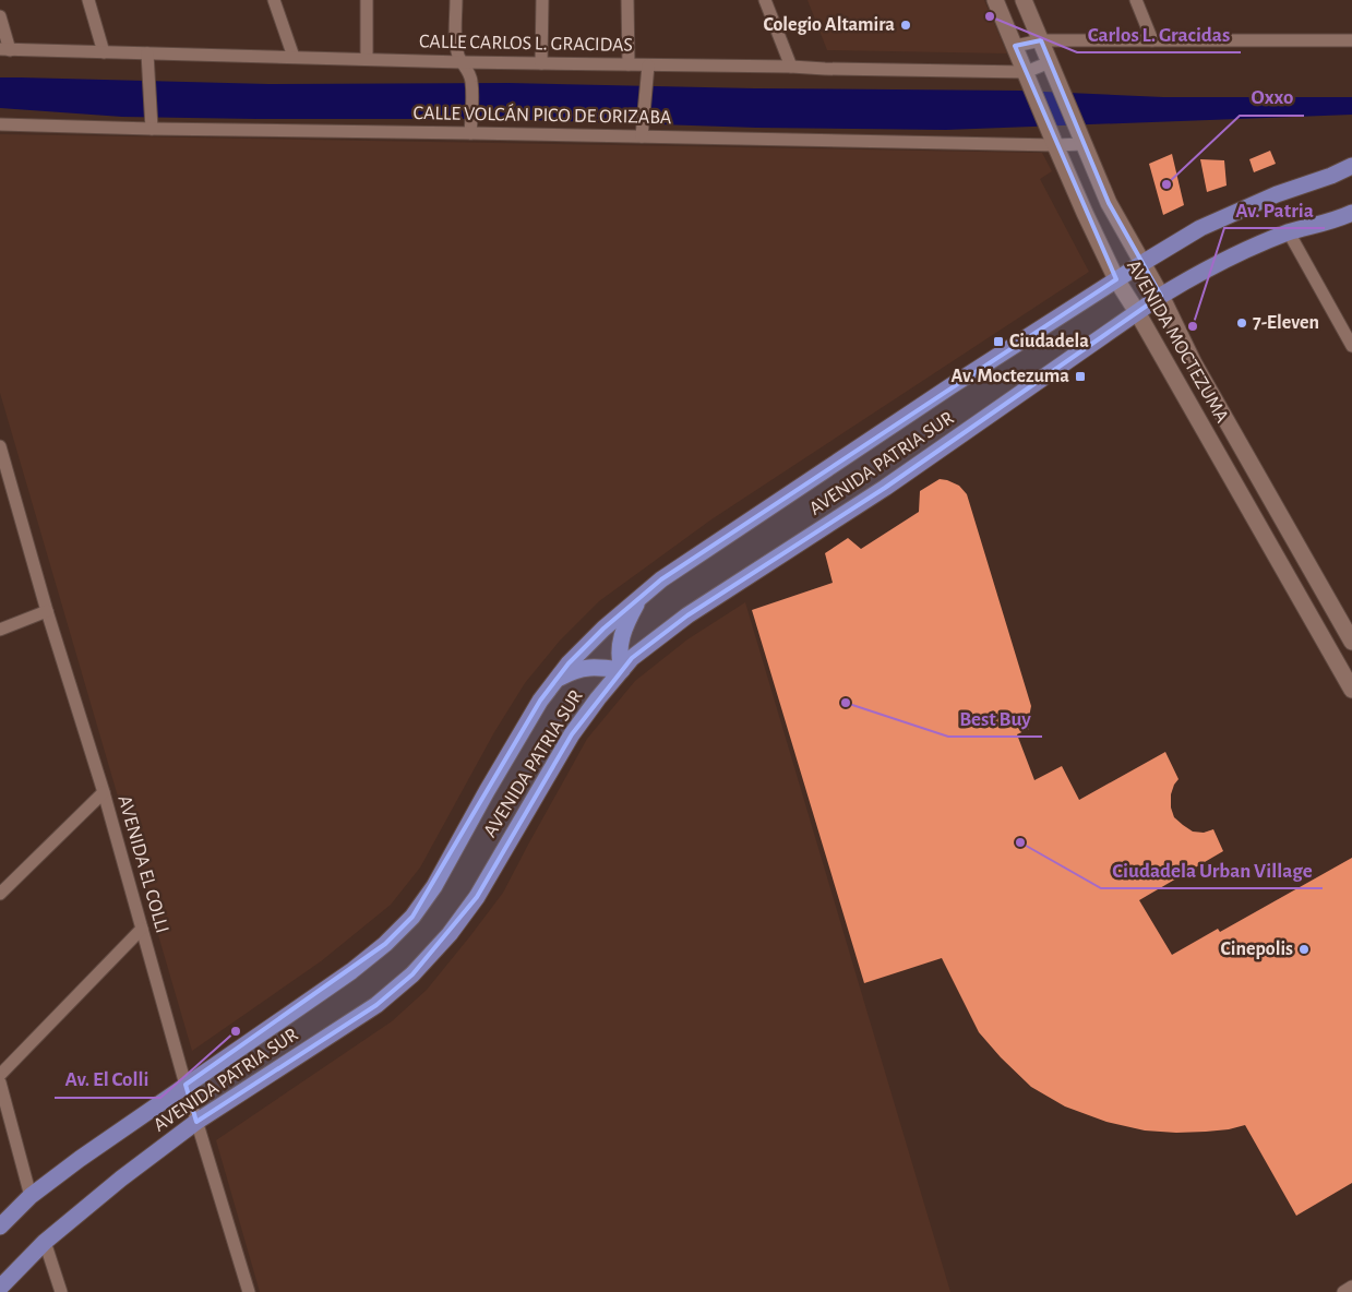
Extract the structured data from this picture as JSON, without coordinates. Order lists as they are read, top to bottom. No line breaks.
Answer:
{"streets":{"main road":["AVENIDA PATRIA SUR"],"street":["CALLE CARLOS L. GRACIDAS","CALLE VOLCÁN PICO DE ORIZABA","AVENIDA MOCTEZUMA","AVENIDA EL COLLI"]},"crossings":[["CALLE CARLOS L. GRACIDAS","AVENIDA MOCTEZUMA"],["CALLE VOLCÁN PICO DE ORIZABA","AVENIDA MOCTEZUMA"],["AVENIDA MOCTEZUMA","AVENIDA PATRIA SUR"],["AVENIDA PATRIA SUR","AVENIDA EL COLLI"]],"places":{"other":["Carlos L. Gracidas","Colegio Altamira","Oxxo","7-Eleven","Av. Patria","Best Buy","Ciudadela Urban Village","Cinepolis","Av. El Colli"],"transit":["Ciudadela","Av. Moctezuma"]}}
